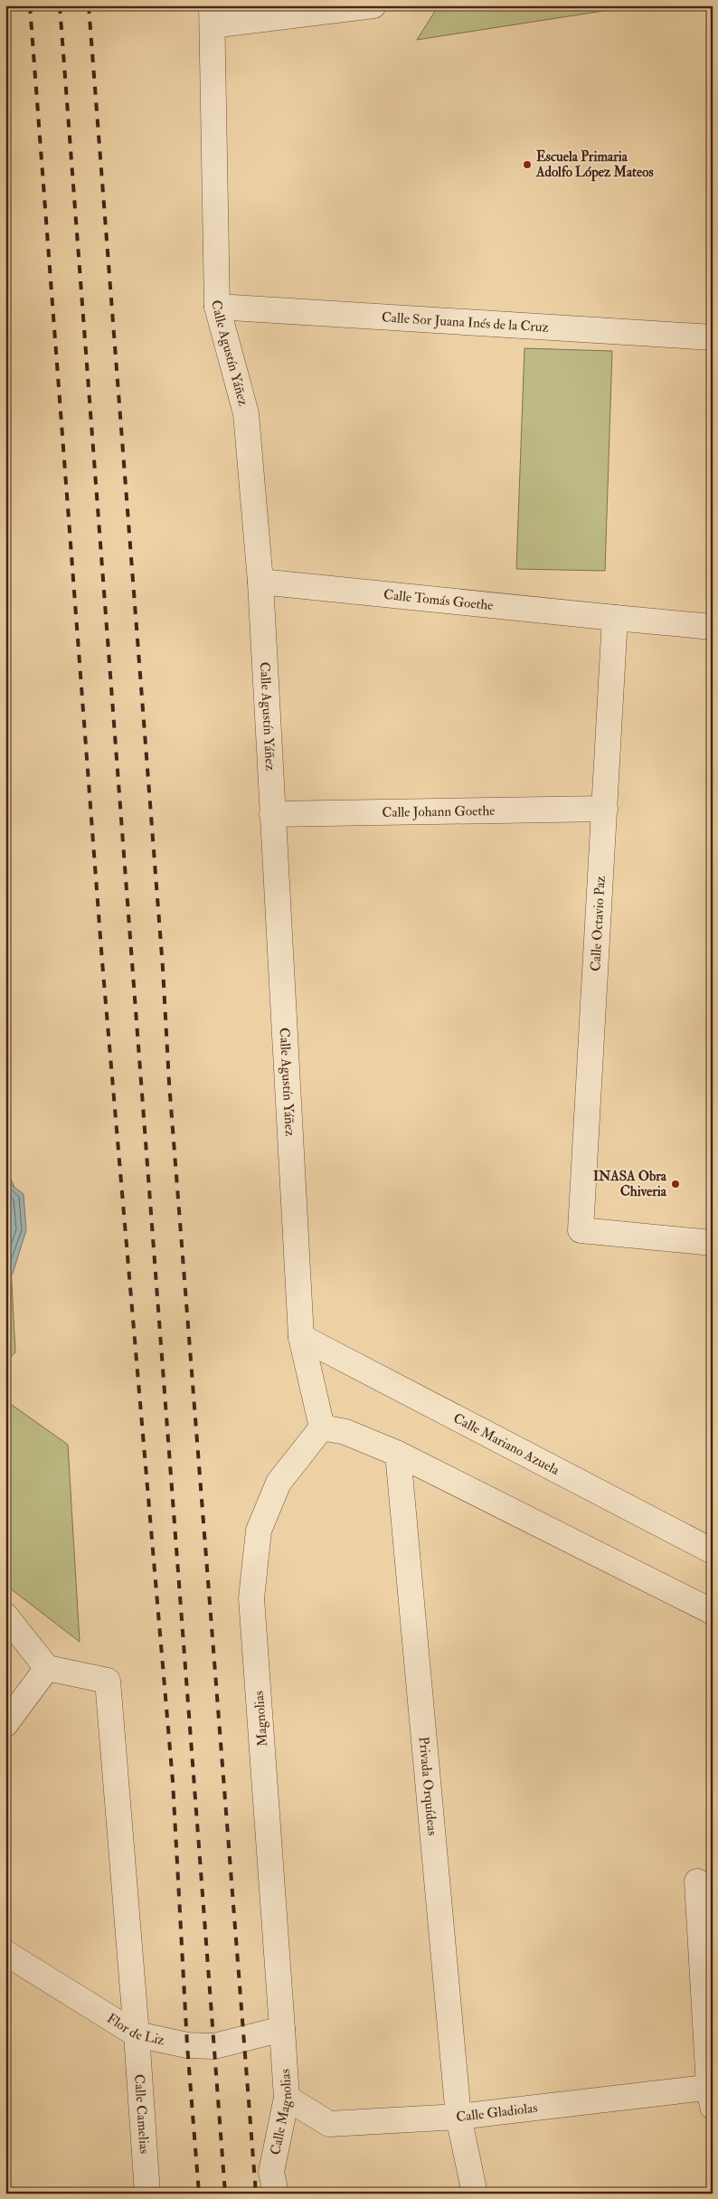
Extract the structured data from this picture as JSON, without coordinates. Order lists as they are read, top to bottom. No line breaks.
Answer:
{"streets":{"street":["Calle Sor Juana Inés de la Cruz","Calle Agustín Yáñez","Calle Tomás Goethe","Calle Johann Goethe","Calle Octavio Paz","Calle Mariano Azuela","Magnolias","Privada Orquídeas","Flor de Liz","Calle Magnolias","Calle Gladiolas","Calle Camelias"]},"crossings":[["Calle Sor Juana Inés de la Cruz","Calle Agustín Yáñez"],["Calle Agustín Yáñez","Calle Tomás Goethe"],["Calle Agustín Yáñez","Calle Johann Goethe"],["Calle Agustín Yáñez","Calle Mariano Azuela"],["Calle Agustín Yáñez","Magnolias"],["Calle Tomás Goethe","Calle Octavio Paz"],["Calle Johann Goethe","Calle Octavio Paz"],["Magnolias","Flor de Liz"],["Magnolias","Calle Magnolias"],["Privada Orquídeas","Calle Gladiolas"],["Flor de Liz","Calle Magnolias"],["Flor de Liz","Calle Camelias"],["Calle Magnolias","Calle Gladiolas"]],"places":["Escuela Primaria Adolfo López Mateos","INASA Obra Chiveria"]}
